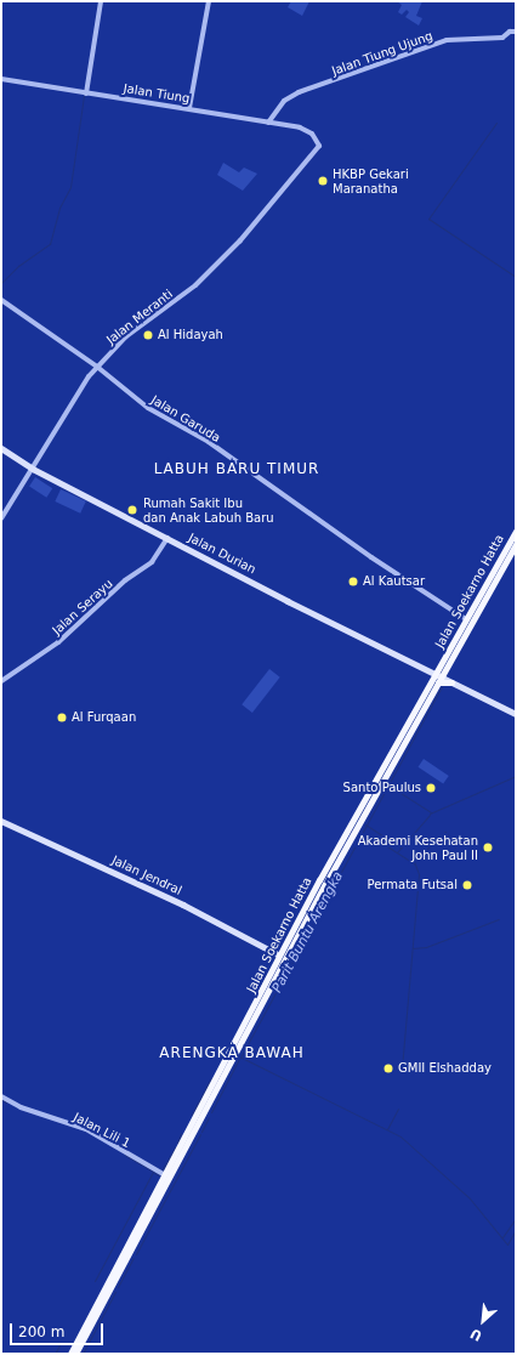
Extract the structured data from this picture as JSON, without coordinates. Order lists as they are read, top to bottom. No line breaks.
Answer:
{"streets":{"main road":["Jalan Durian","Jalan Soekarno Hatta","Jalan Jendral"],"street":["Jalan Tiung Ujung","Jalan Tiung","Jalan Meranti","Jalan Garuda","Jalan Serayu","Jalan Lili 1"]},"crossings":[["Jalan Tiung Ujung","Jalan Tiung"],["Jalan Tiung","Jalan Meranti"],["Jalan Meranti","Jalan Garuda"],["Jalan Meranti","Jalan Durian"],["Jalan Garuda","Jalan Soekarno Hatta"],["Jalan Durian","Jalan Soekarno Hatta"],["Jalan Durian","Jalan Serayu"],["Jalan Soekarno Hatta","Jalan Jendral"],["Jalan Soekarno Hatta","Jalan Lili 1"]],"districts":["LABUH BARU TIMUR","ARENGKA BAWAH"],"water":["Parit Buntu Arengka"],"places":["HKBP Gekari Maranatha","Al Hidayah","Rumah Sakit Ibu dan Anak Labuh Baru","Al Kautsar","Al Furqaan","Santo Paulus","Akademi Kesehatan John Paul II","Permata Futsal","GMII Elshadday"],"scale_bar":"200 m","north":"bottom left"}
